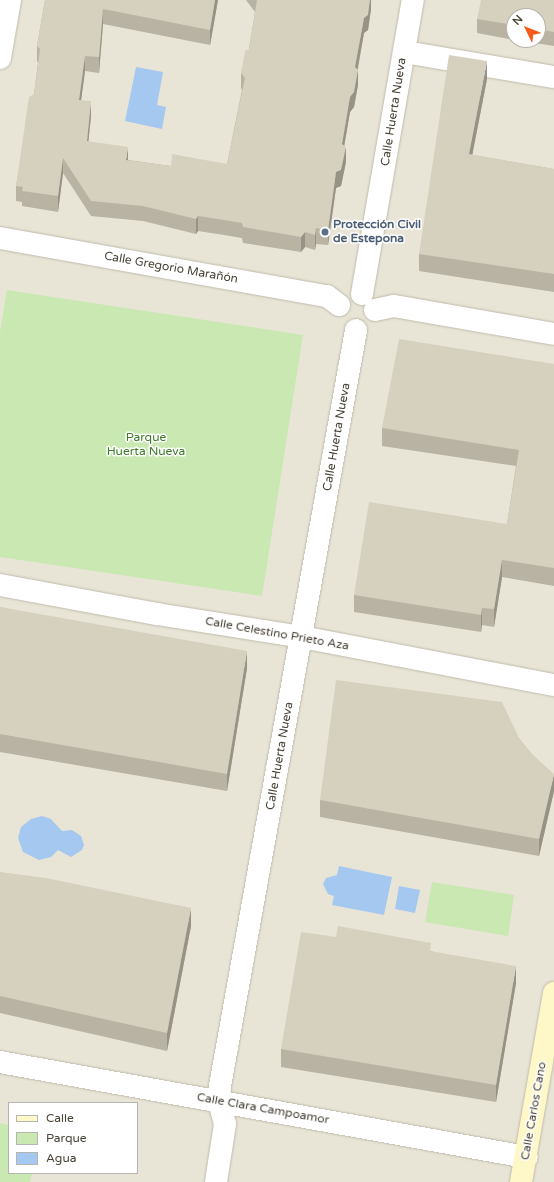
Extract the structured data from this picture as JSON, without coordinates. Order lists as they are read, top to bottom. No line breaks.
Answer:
{"streets":{"street":["Calle Huerta Nueva","Calle Gregorio Marañón","Calle Celestino Prieto Aza","Calle Clara Campoamor","Calle Carlos Cano"]},"crossings":[["Calle Huerta Nueva","Calle Gregorio Marañón"],["Calle Huerta Nueva","Calle Celestino Prieto Aza"],["Calle Huerta Nueva","Calle Clara Campoamor"],["Calle Clara Campoamor","Calle Carlos Cano"]],"parks":["Parque Huerta Nueva"],"places":["Protección Civil de Estepona"],"legend":["Calle","Parque","Agua"],"north":"top left"}
